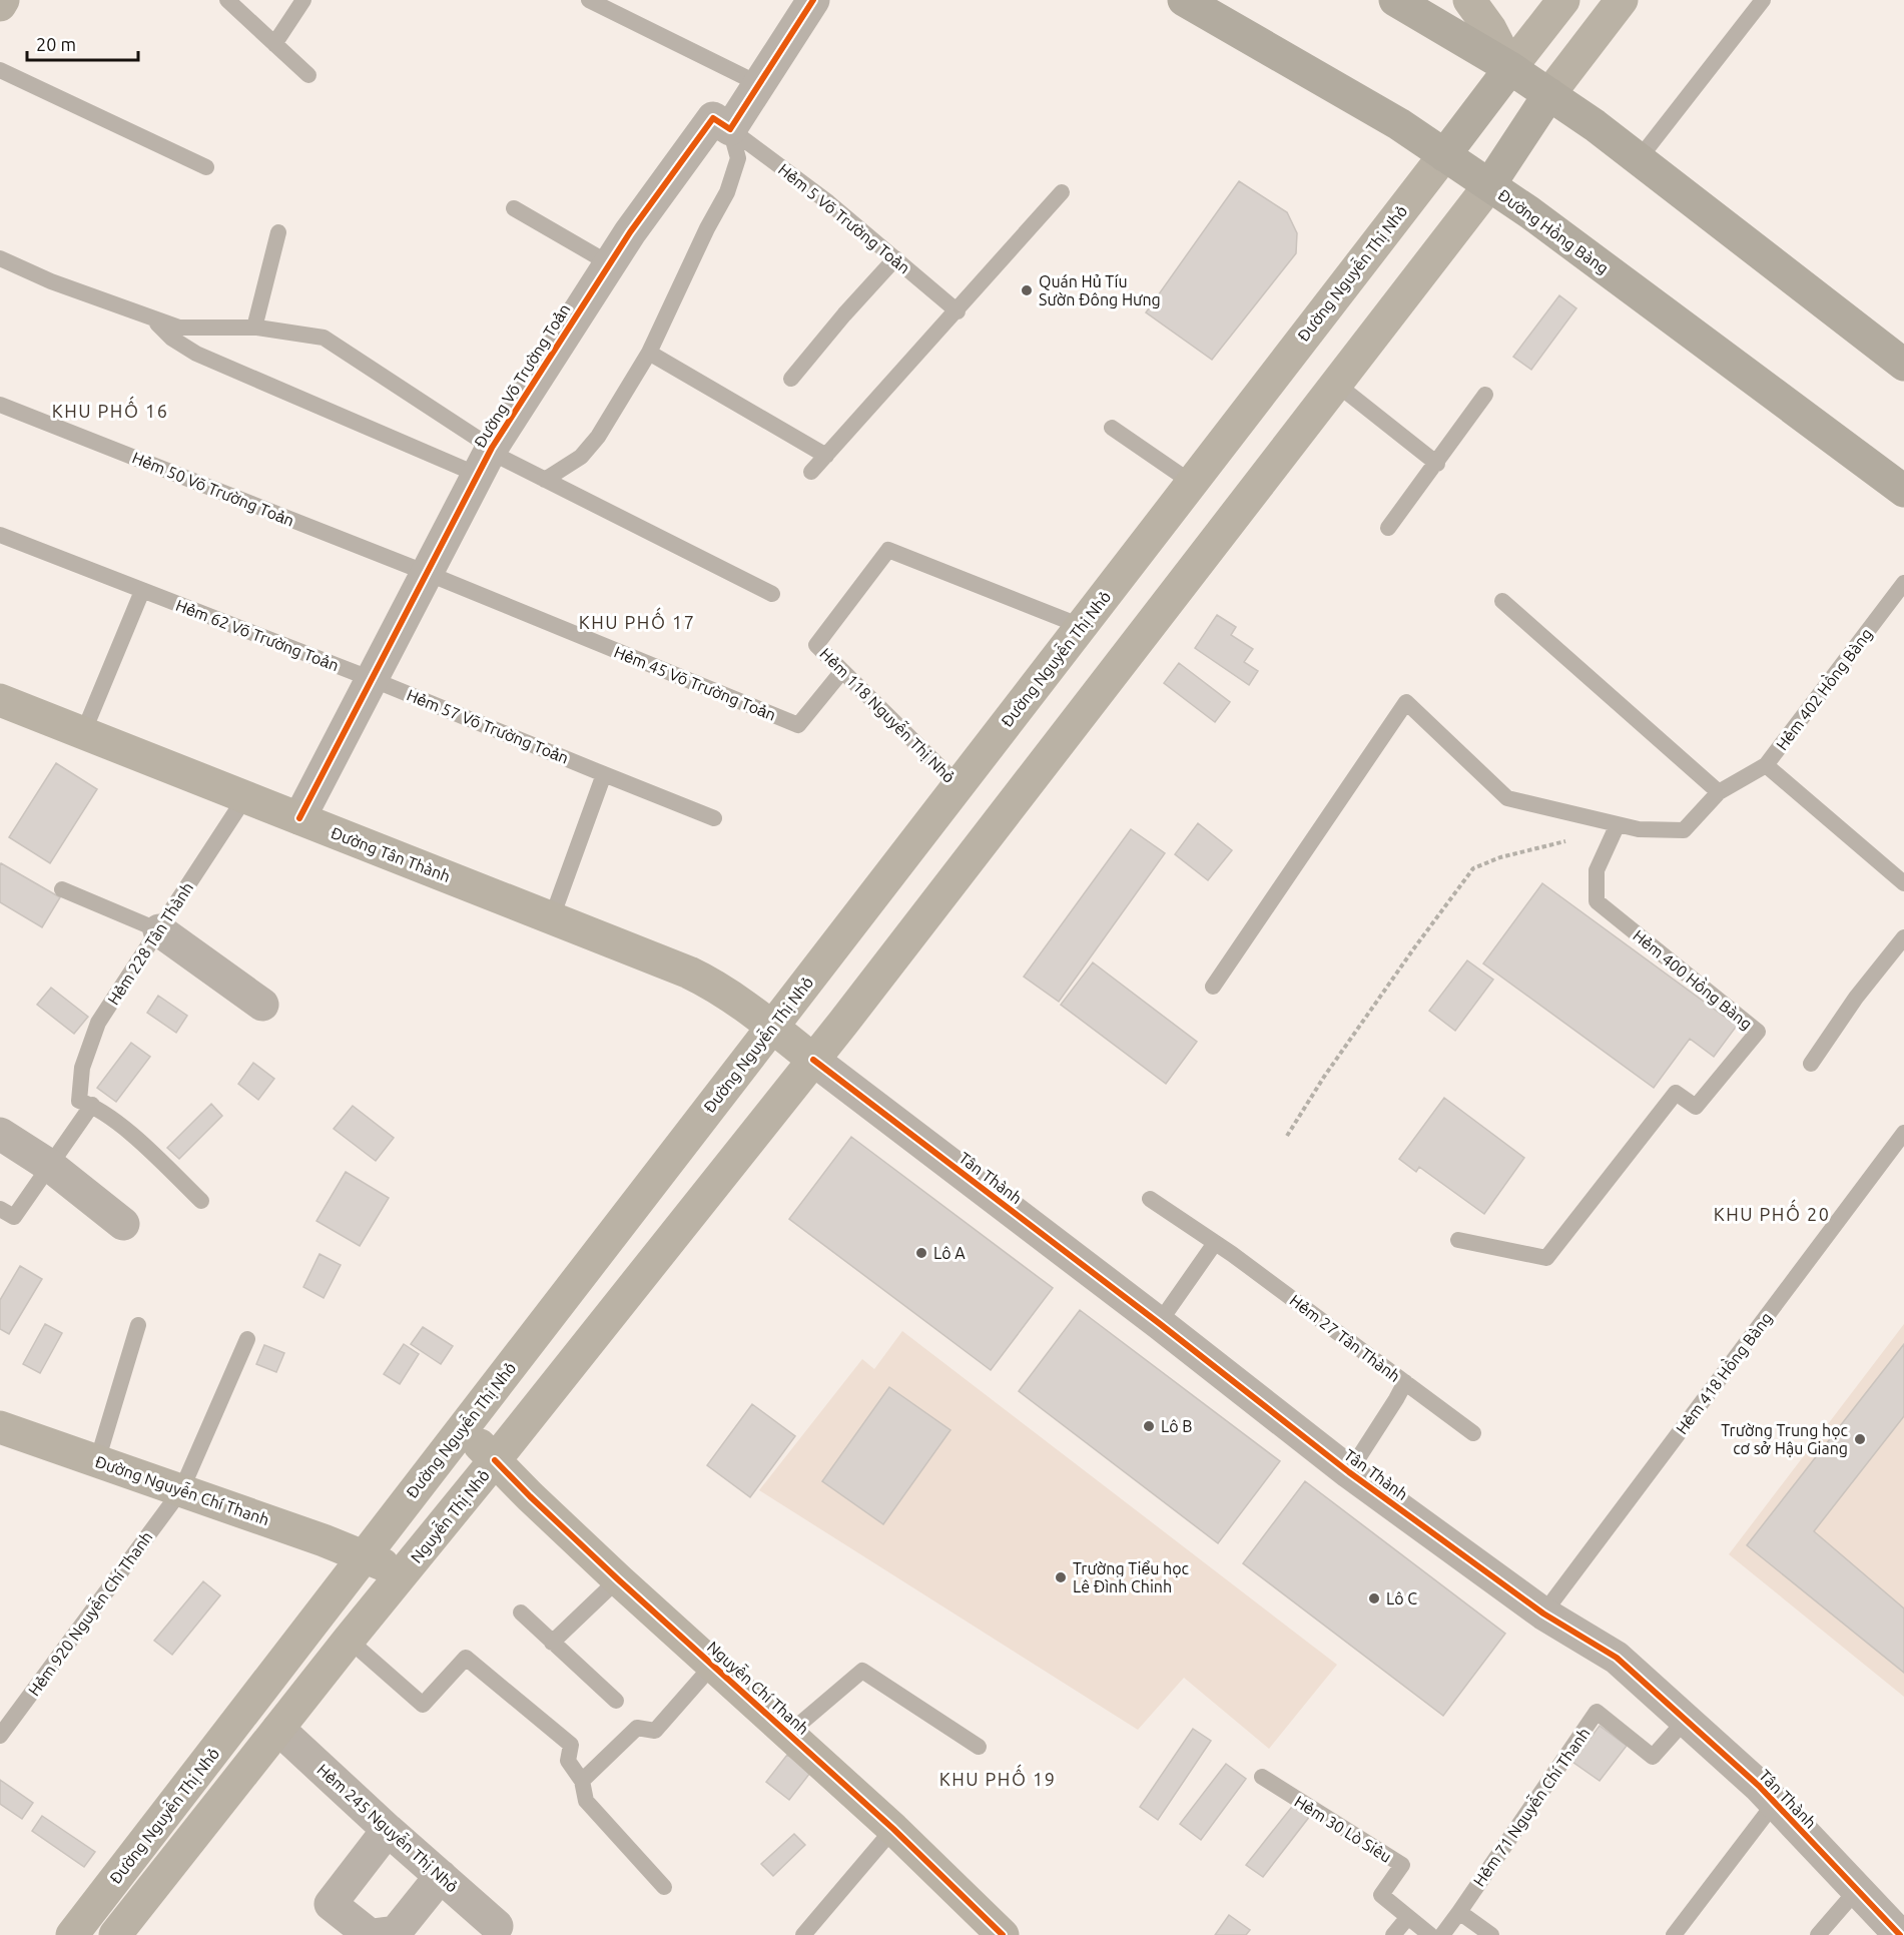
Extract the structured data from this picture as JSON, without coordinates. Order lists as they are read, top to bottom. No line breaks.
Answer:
{"streets":{"main road":["Đường Hồng Bàng","Đường Nguyễn Thị Nhỏ","Đường Tân Thành","Đường Nguyễn Chí Thanh","Nguyễn Thị Nhỏ","Nguyễn Chí Thanh"],"street":["Đường Võ Trường Toản","Tân Thành","Hẻm 245 Nguyễn Thị Nhỏ"],"lane":["Hẻm 5 Võ Trường Toản","Hẻm 50 Võ Trường Toản","Hẻm 62 Võ Trường Toản","Hẻm 45 Võ Trường Toản","Hẻm 402 Hồng Bàng","Hẻm 118 Nguyễn Thị Nhỏ","Hẻm 57 Võ Trường Toản","Hẻm 228 Tân Thành","Hẻm 400 Hồng Bàng","Hẻm 27 Tân Thành","Hẻm 418 Hồng Bàng","Hẻm 920 Nguyễn Chí Thanh","Hẻm 71 Nguyễn Chí Thanh","Hẻm 30 Lò Siêu"]},"crossings":[["Hẻm 5 Võ Trường Toản","Đường Võ Trường Toản"],["Đường Hồng Bàng","Đường Nguyễn Thị Nhỏ"],["Đường Nguyễn Thị Nhỏ","Hẻm 118 Nguyễn Thị Nhỏ"],["Đường Nguyễn Thị Nhỏ","Đường Tân Thành"],["Đường Nguyễn Thị Nhỏ","Đường Nguyễn Chí Thanh"],["Đường Nguyễn Thị Nhỏ","Nguyễn Chí Thanh"],["Đường Võ Trường Toản","Hẻm 50 Võ Trường Toản"],["Đường Võ Trường Toản","Hẻm 62 Võ Trường Toản"],["Đường Võ Trường Toản","Hẻm 45 Võ Trường Toản"],["Đường Võ Trường Toản","Hẻm 57 Võ Trường Toản"],["Đường Võ Trường Toản","Đường Tân Thành"],["Hẻm 50 Võ Trường Toản","Hẻm 45 Võ Trường Toản"],["Hẻm 62 Võ Trường Toản","Hẻm 57 Võ Trường Toản"],["Hẻm 45 Võ Trường Toản","Hẻm 118 Nguyễn Thị Nhỏ"],["Đường Tân Thành","Hẻm 228 Tân Thành"],["Đường Tân Thành","Tân Thành"],["Tân Thành","Hẻm 418 Hồng Bàng"],["Tân Thành","Hẻm 71 Nguyễn Chí Thanh"],["Đường Nguyễn Chí Thanh","Nguyễn Thị Nhỏ"],["Đường Nguyễn Chí Thanh","Hẻm 920 Nguyễn Chí Thanh"],["Nguyễn Thị Nhỏ","Nguyễn Chí Thanh"]],"districts":["KHU PHỐ 16","KHU PHỐ 17","KHU PHỐ 20","KHU PHỐ 19"],"places":["Quán Hủ Tíu Sườn Đông Hưng","Lô A","Lô B","Trường Trung học cơ sở Hậu Giang","Trường Tiểu học Lê Đình Chinh","Lô C"],"scale_bar":"20 m"}
